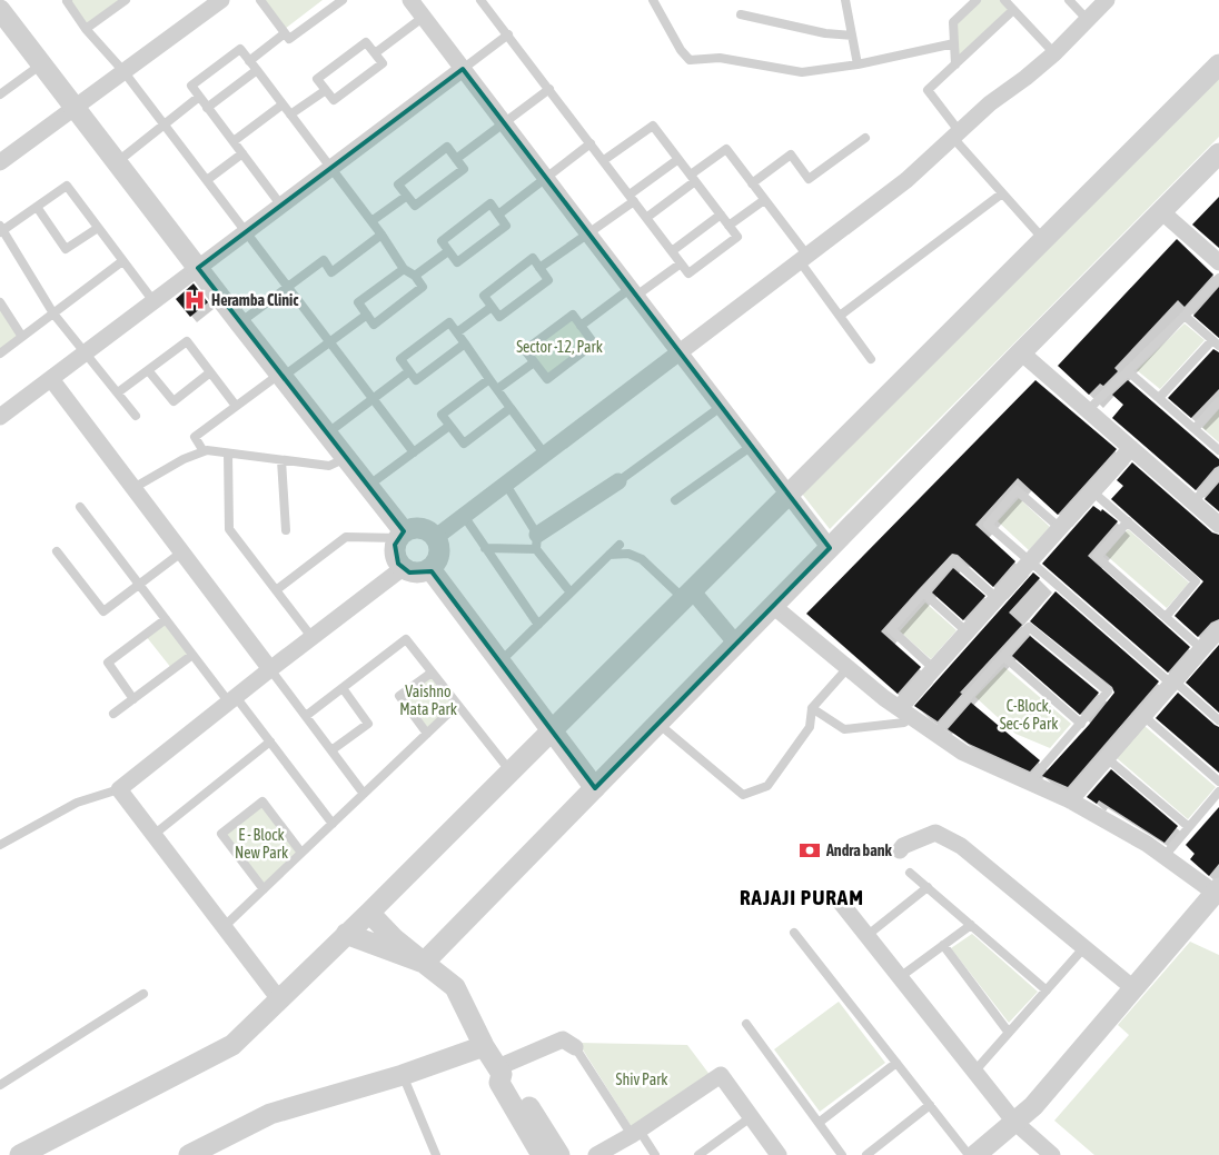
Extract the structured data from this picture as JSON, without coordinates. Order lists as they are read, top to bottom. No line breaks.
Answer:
{"districts":["RAJAJI PURAM"],"parks":["Sector -12, Park","Vaishno Mata Park","C-Block, Sec-6 Park","E - Block New Park","Shiv Park"],"places":{"hospital":["Heramba Clinic"],"bank":["Andra bank"]}}
